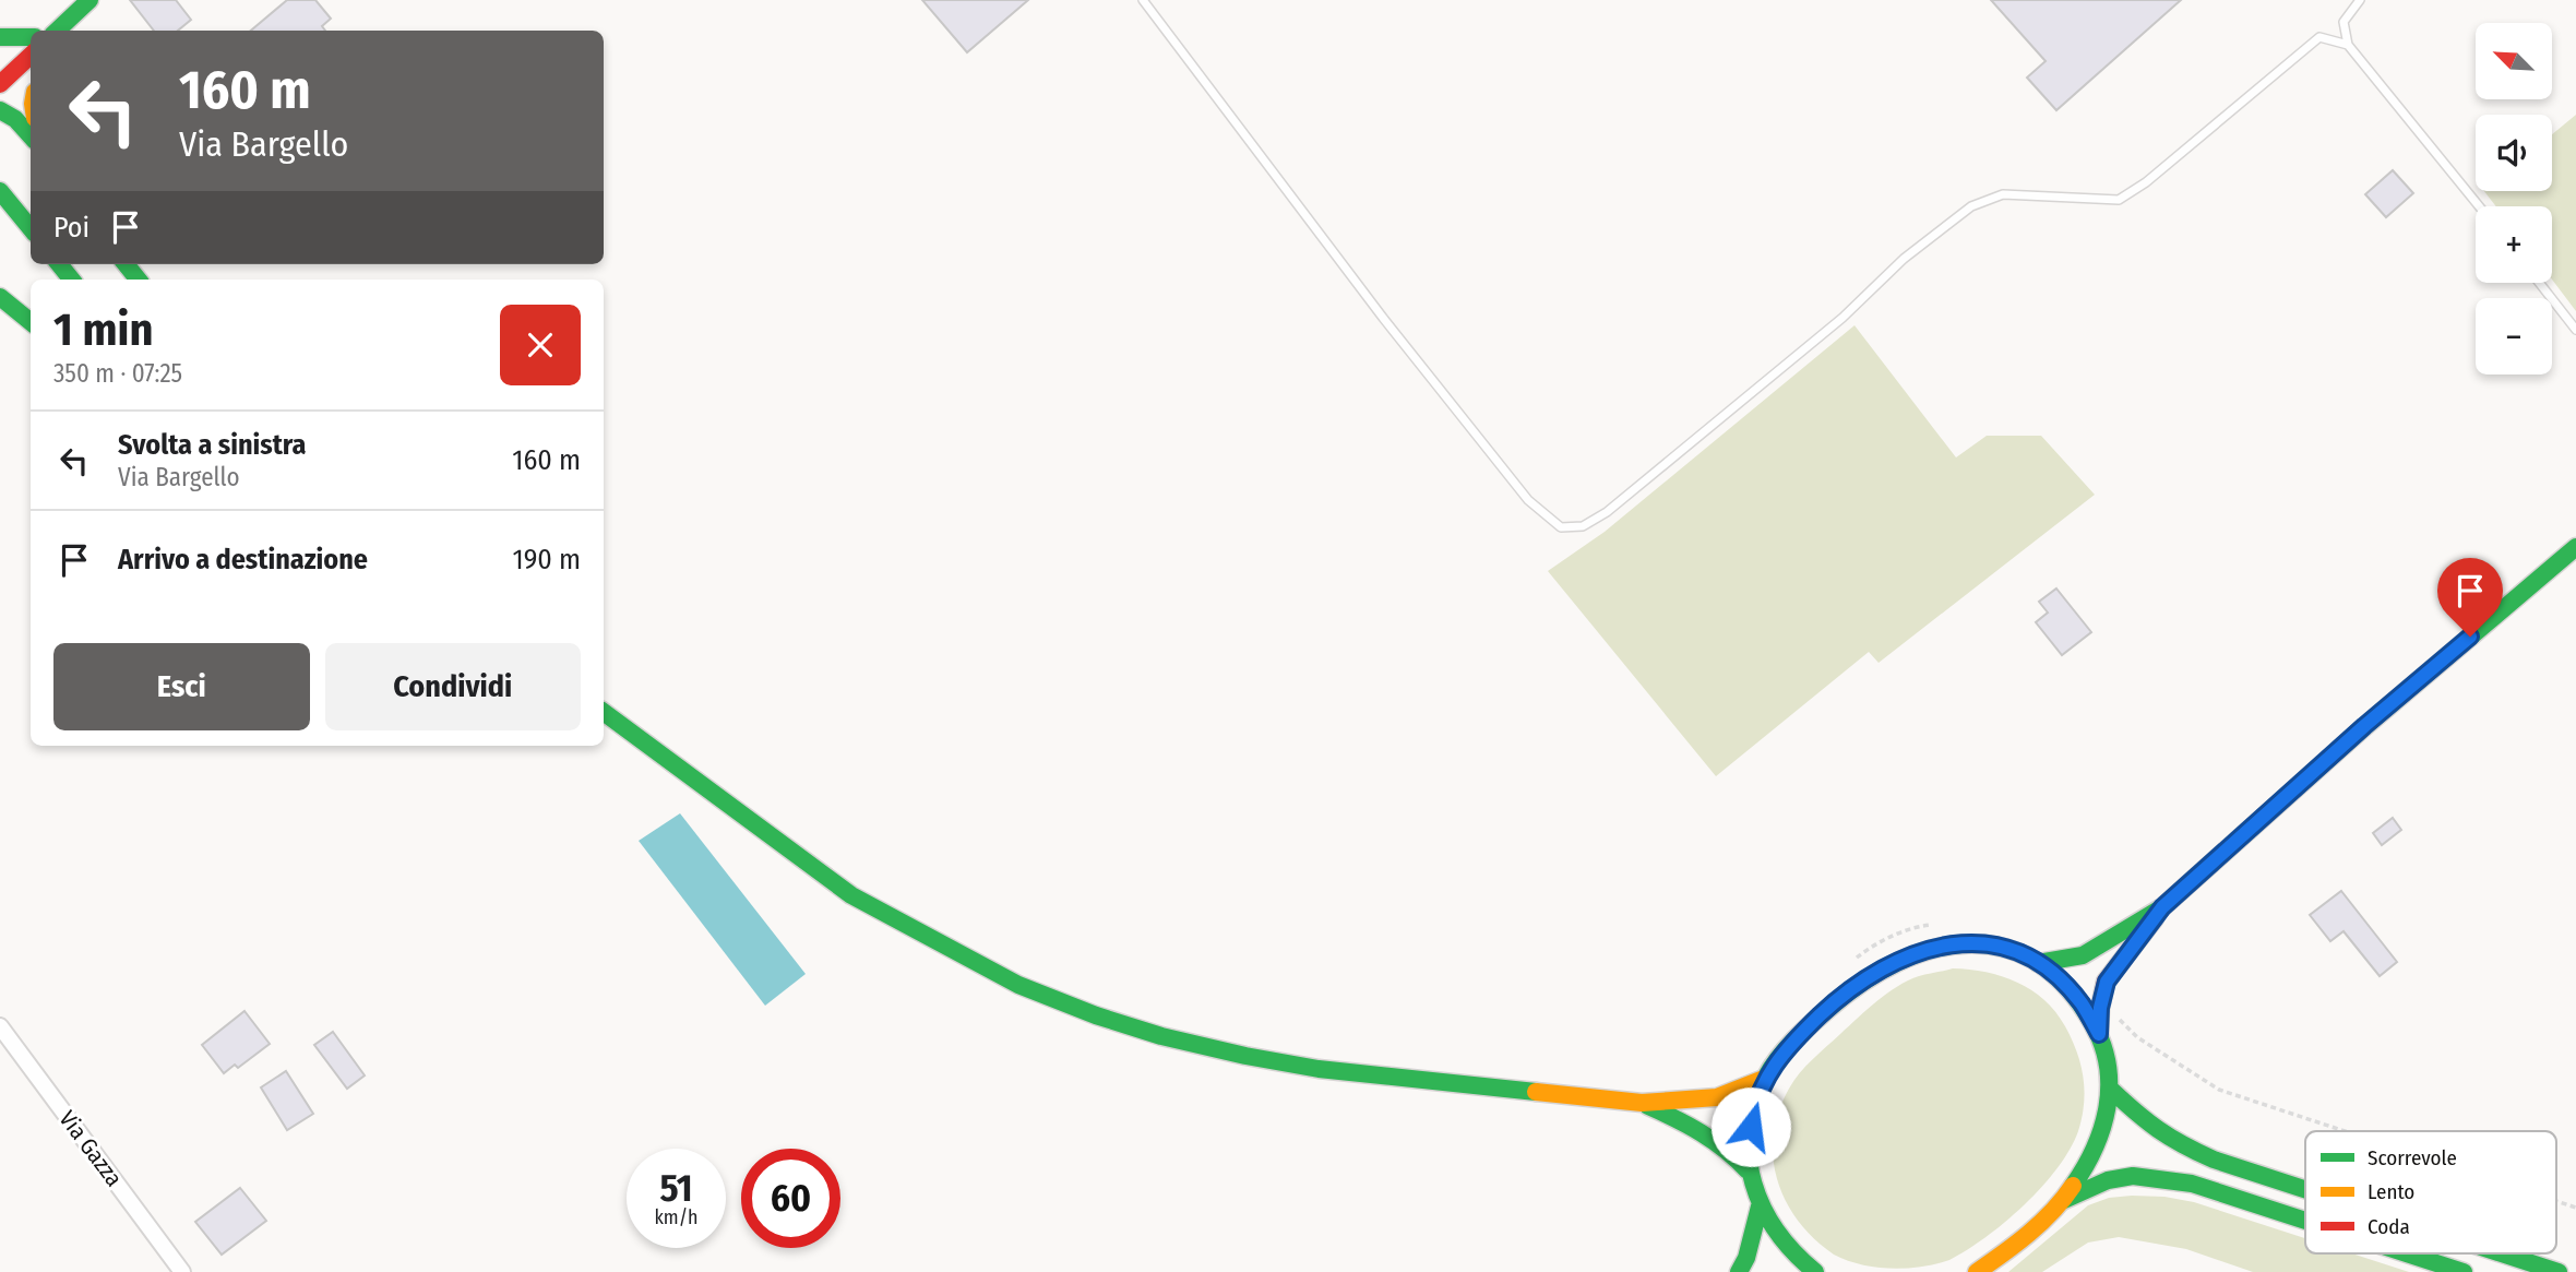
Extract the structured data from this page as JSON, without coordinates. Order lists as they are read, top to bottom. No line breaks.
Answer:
{"streets":{"street":["Via Gazza"]},"legend":["Scorrevole","Lento","Coda"],"north":"top left","page":{"map_buttons":["+","−"],"turn":["160 m","Via Bargello"],"then":"Poi","heading":["1 min","350 m · 07:25"],"list":[{"name":"Svolta a sinistra","note":"Via Bargello","value":"160 m"},{"name":"Arrivo a destinazione","value":"190 m"}],"buttons":["Esci","Condividi"],"speed":"51 km/h","limit":"60"}}
